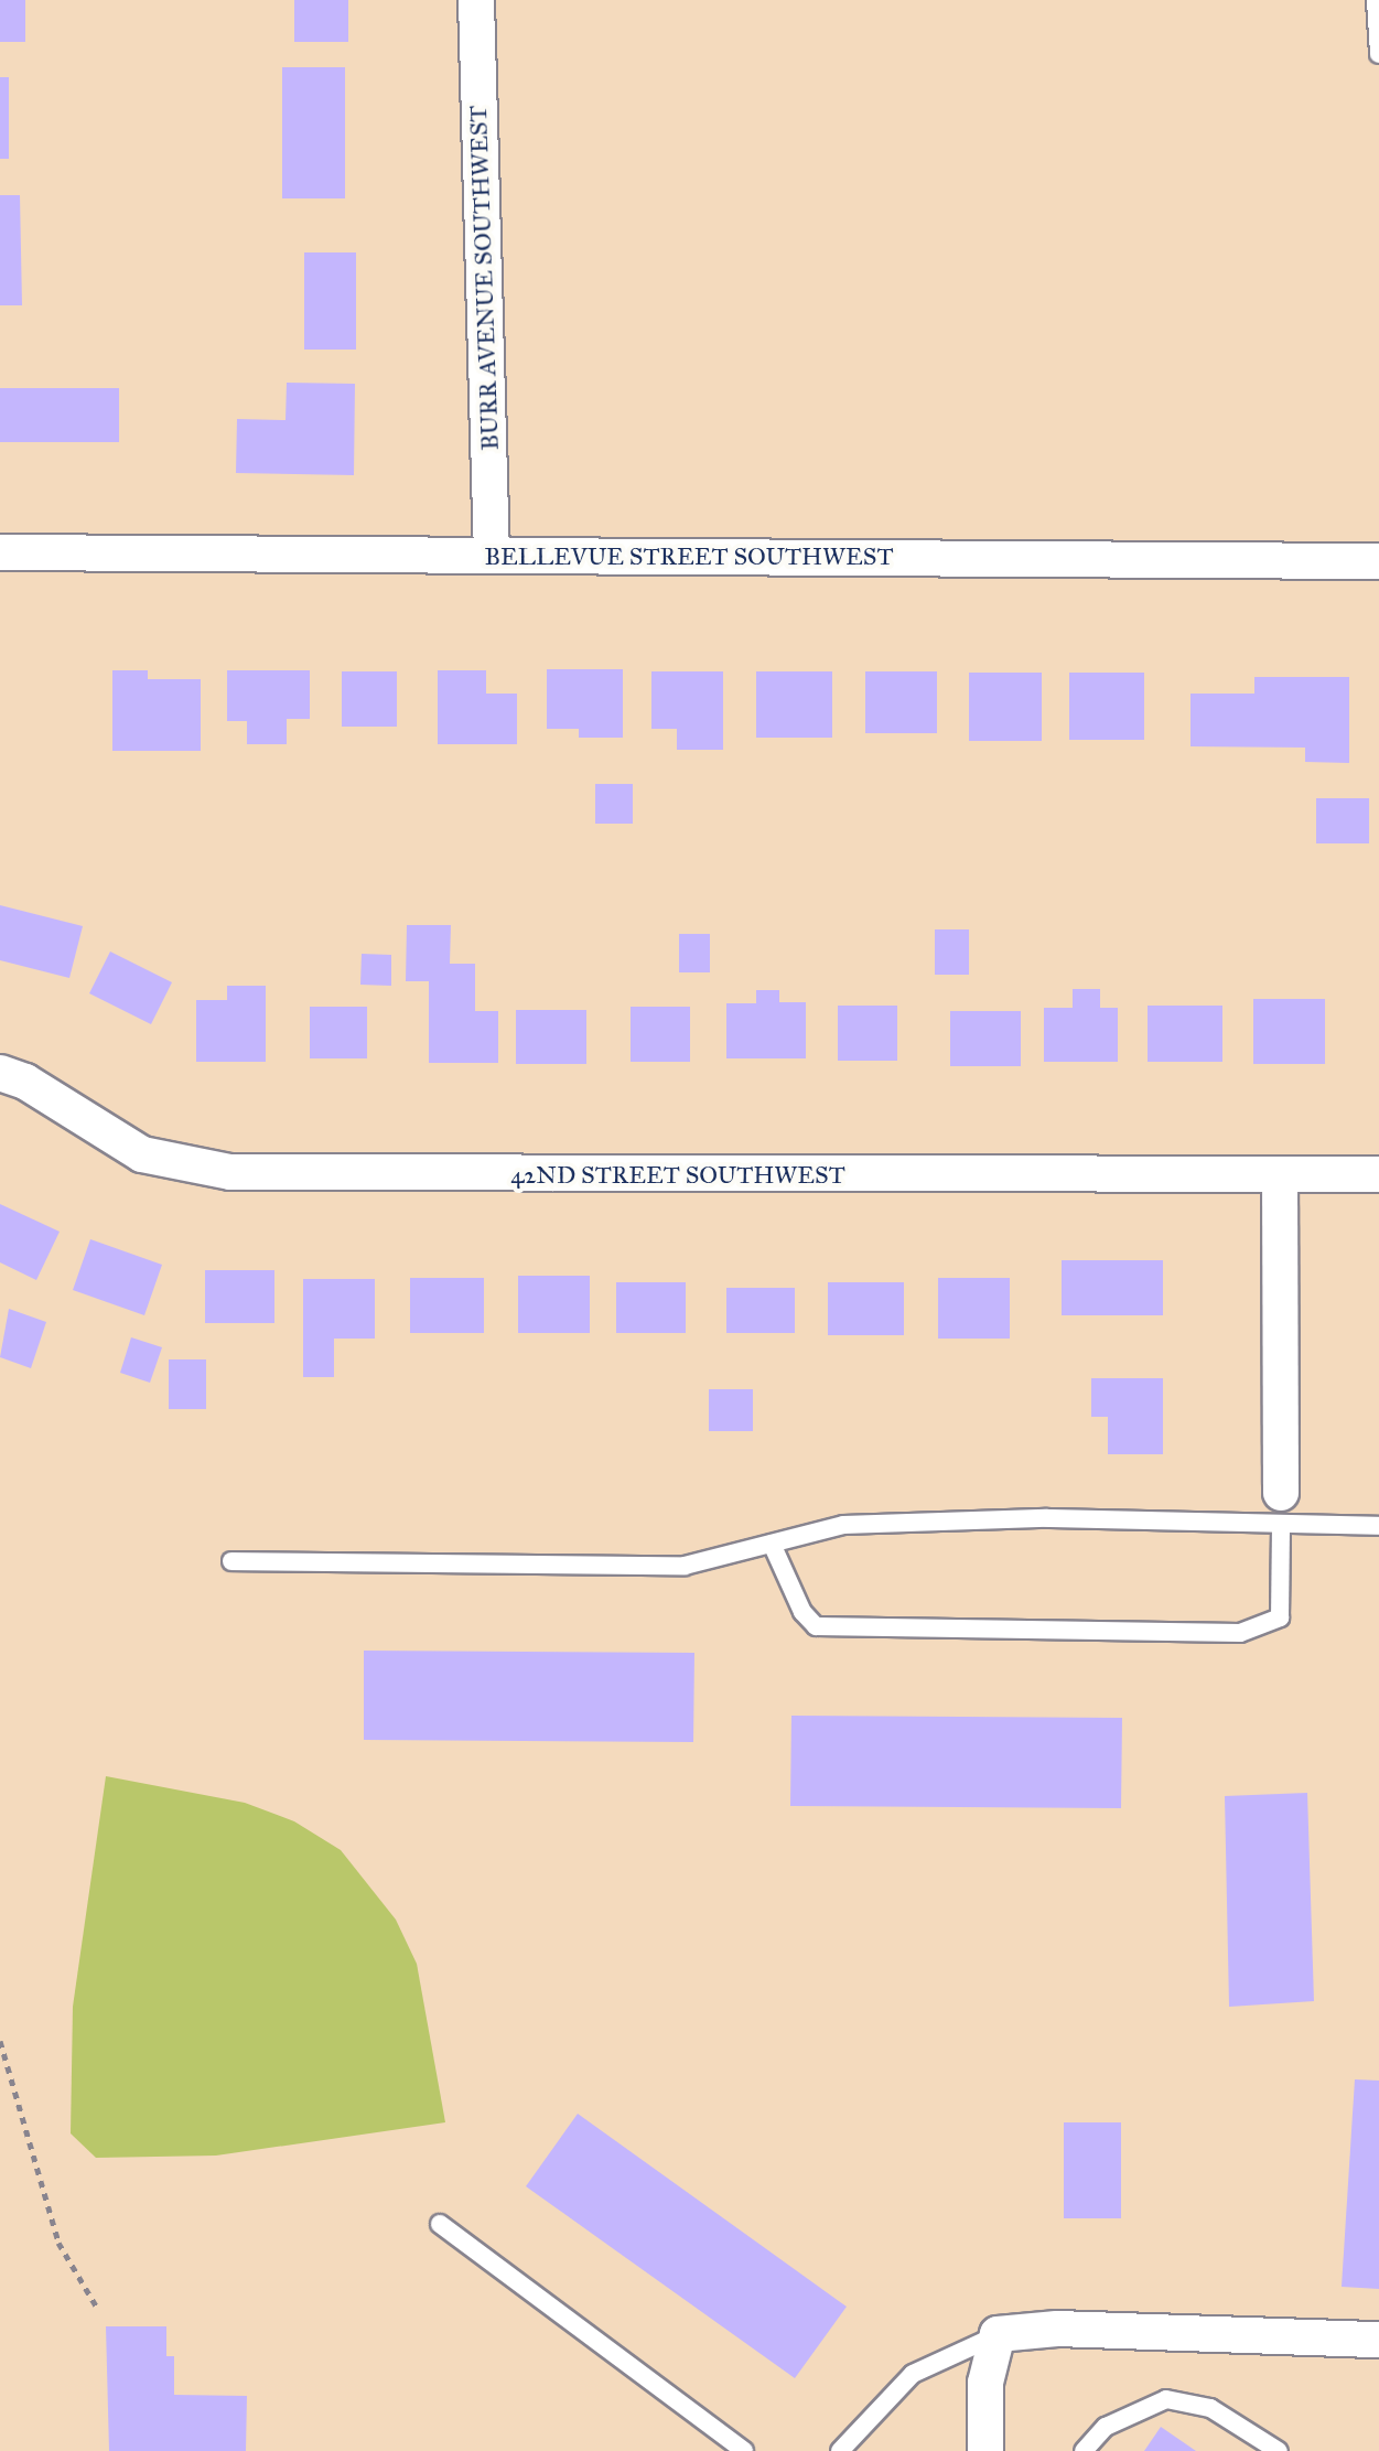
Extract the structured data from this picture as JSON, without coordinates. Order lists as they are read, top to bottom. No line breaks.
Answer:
{"streets":{"street":["BURR AVENUE SOUTHWEST","BELLEVUE STREET SOUTHWEST","42ND STREET SOUTHWEST"]},"crossings":[["BURR AVENUE SOUTHWEST","BELLEVUE STREET SOUTHWEST"]]}
